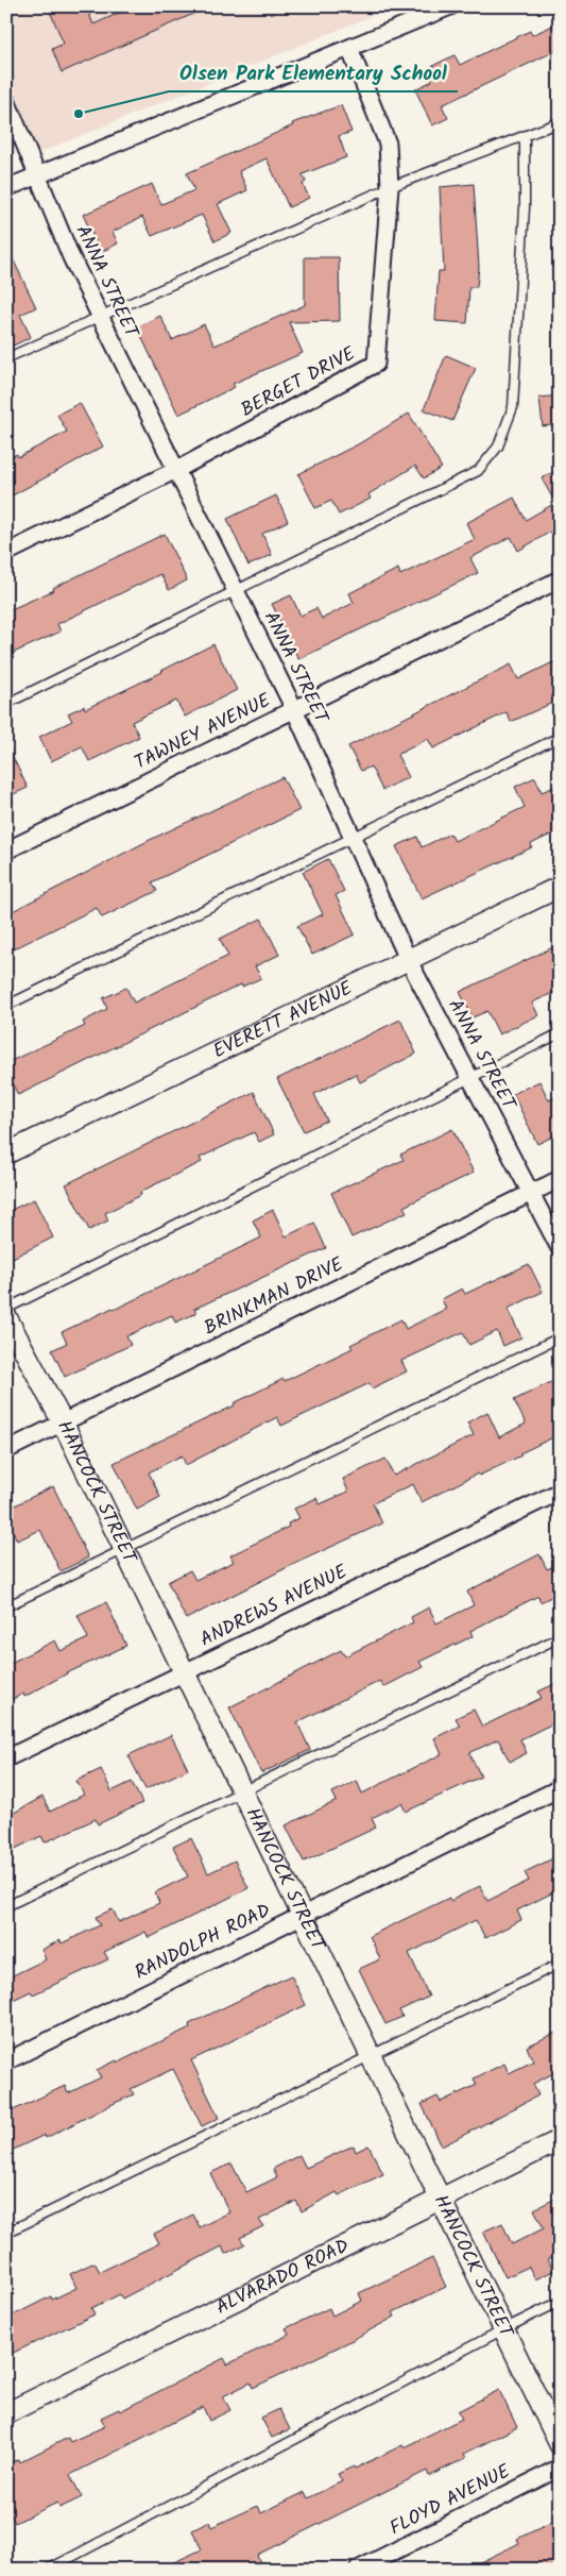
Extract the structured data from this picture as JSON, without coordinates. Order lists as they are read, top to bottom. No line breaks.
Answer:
{"streets":{"street":["ANNA STREET","BERGET DRIVE","TAWNEY AVENUE","EVERETT AVENUE","BRINKMAN DRIVE","HANCOCK STREET","ANDREWS AVENUE","RANDOLPH ROAD","ALVARADO ROAD","FLOYD AVENUE"]},"crossings":[["ANNA STREET","BERGET DRIVE"],["ANNA STREET","TAWNEY AVENUE"],["ANNA STREET","EVERETT AVENUE"],["ANNA STREET","BRINKMAN DRIVE"],["BRINKMAN DRIVE","HANCOCK STREET"],["HANCOCK STREET","ANDREWS AVENUE"],["HANCOCK STREET","RANDOLPH ROAD"],["HANCOCK STREET","ALVARADO ROAD"]],"places":["Olsen Park Elementary School"]}
